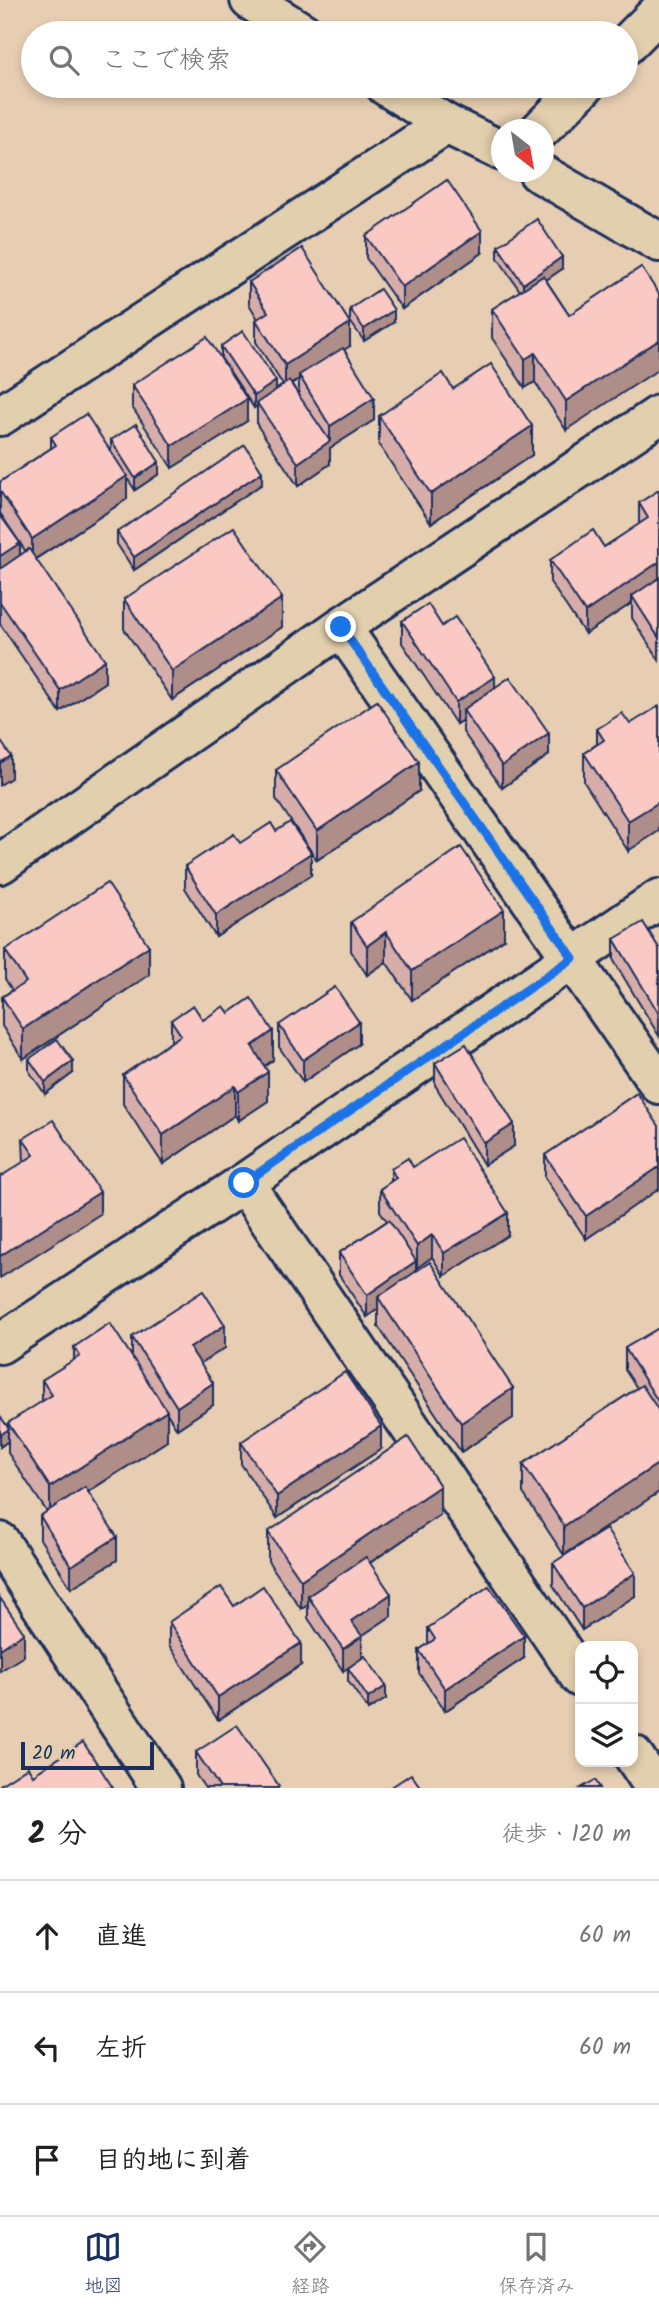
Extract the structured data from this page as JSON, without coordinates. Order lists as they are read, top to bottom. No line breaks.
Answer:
{"scale_bar":"20 m","north":"bottom right","page":{"search":"ここで検索","scale":"20 m","heading":["2 分","徒歩 · 120 m"],"list":[["直進","60 m"],["左折","60 m"],"目的地に到着"],"nav":["地図","経路","保存済み"]}}
